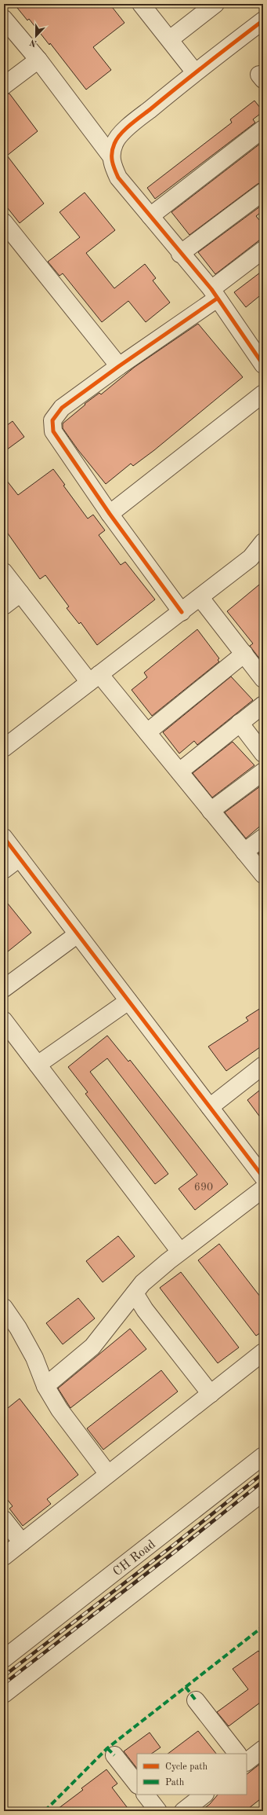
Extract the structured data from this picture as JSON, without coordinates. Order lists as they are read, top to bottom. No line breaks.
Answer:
{"streets":{"street":["CH Road"]},"house_numbers":["690"],"legend":["Cycle path","Path"],"north":"bottom"}
